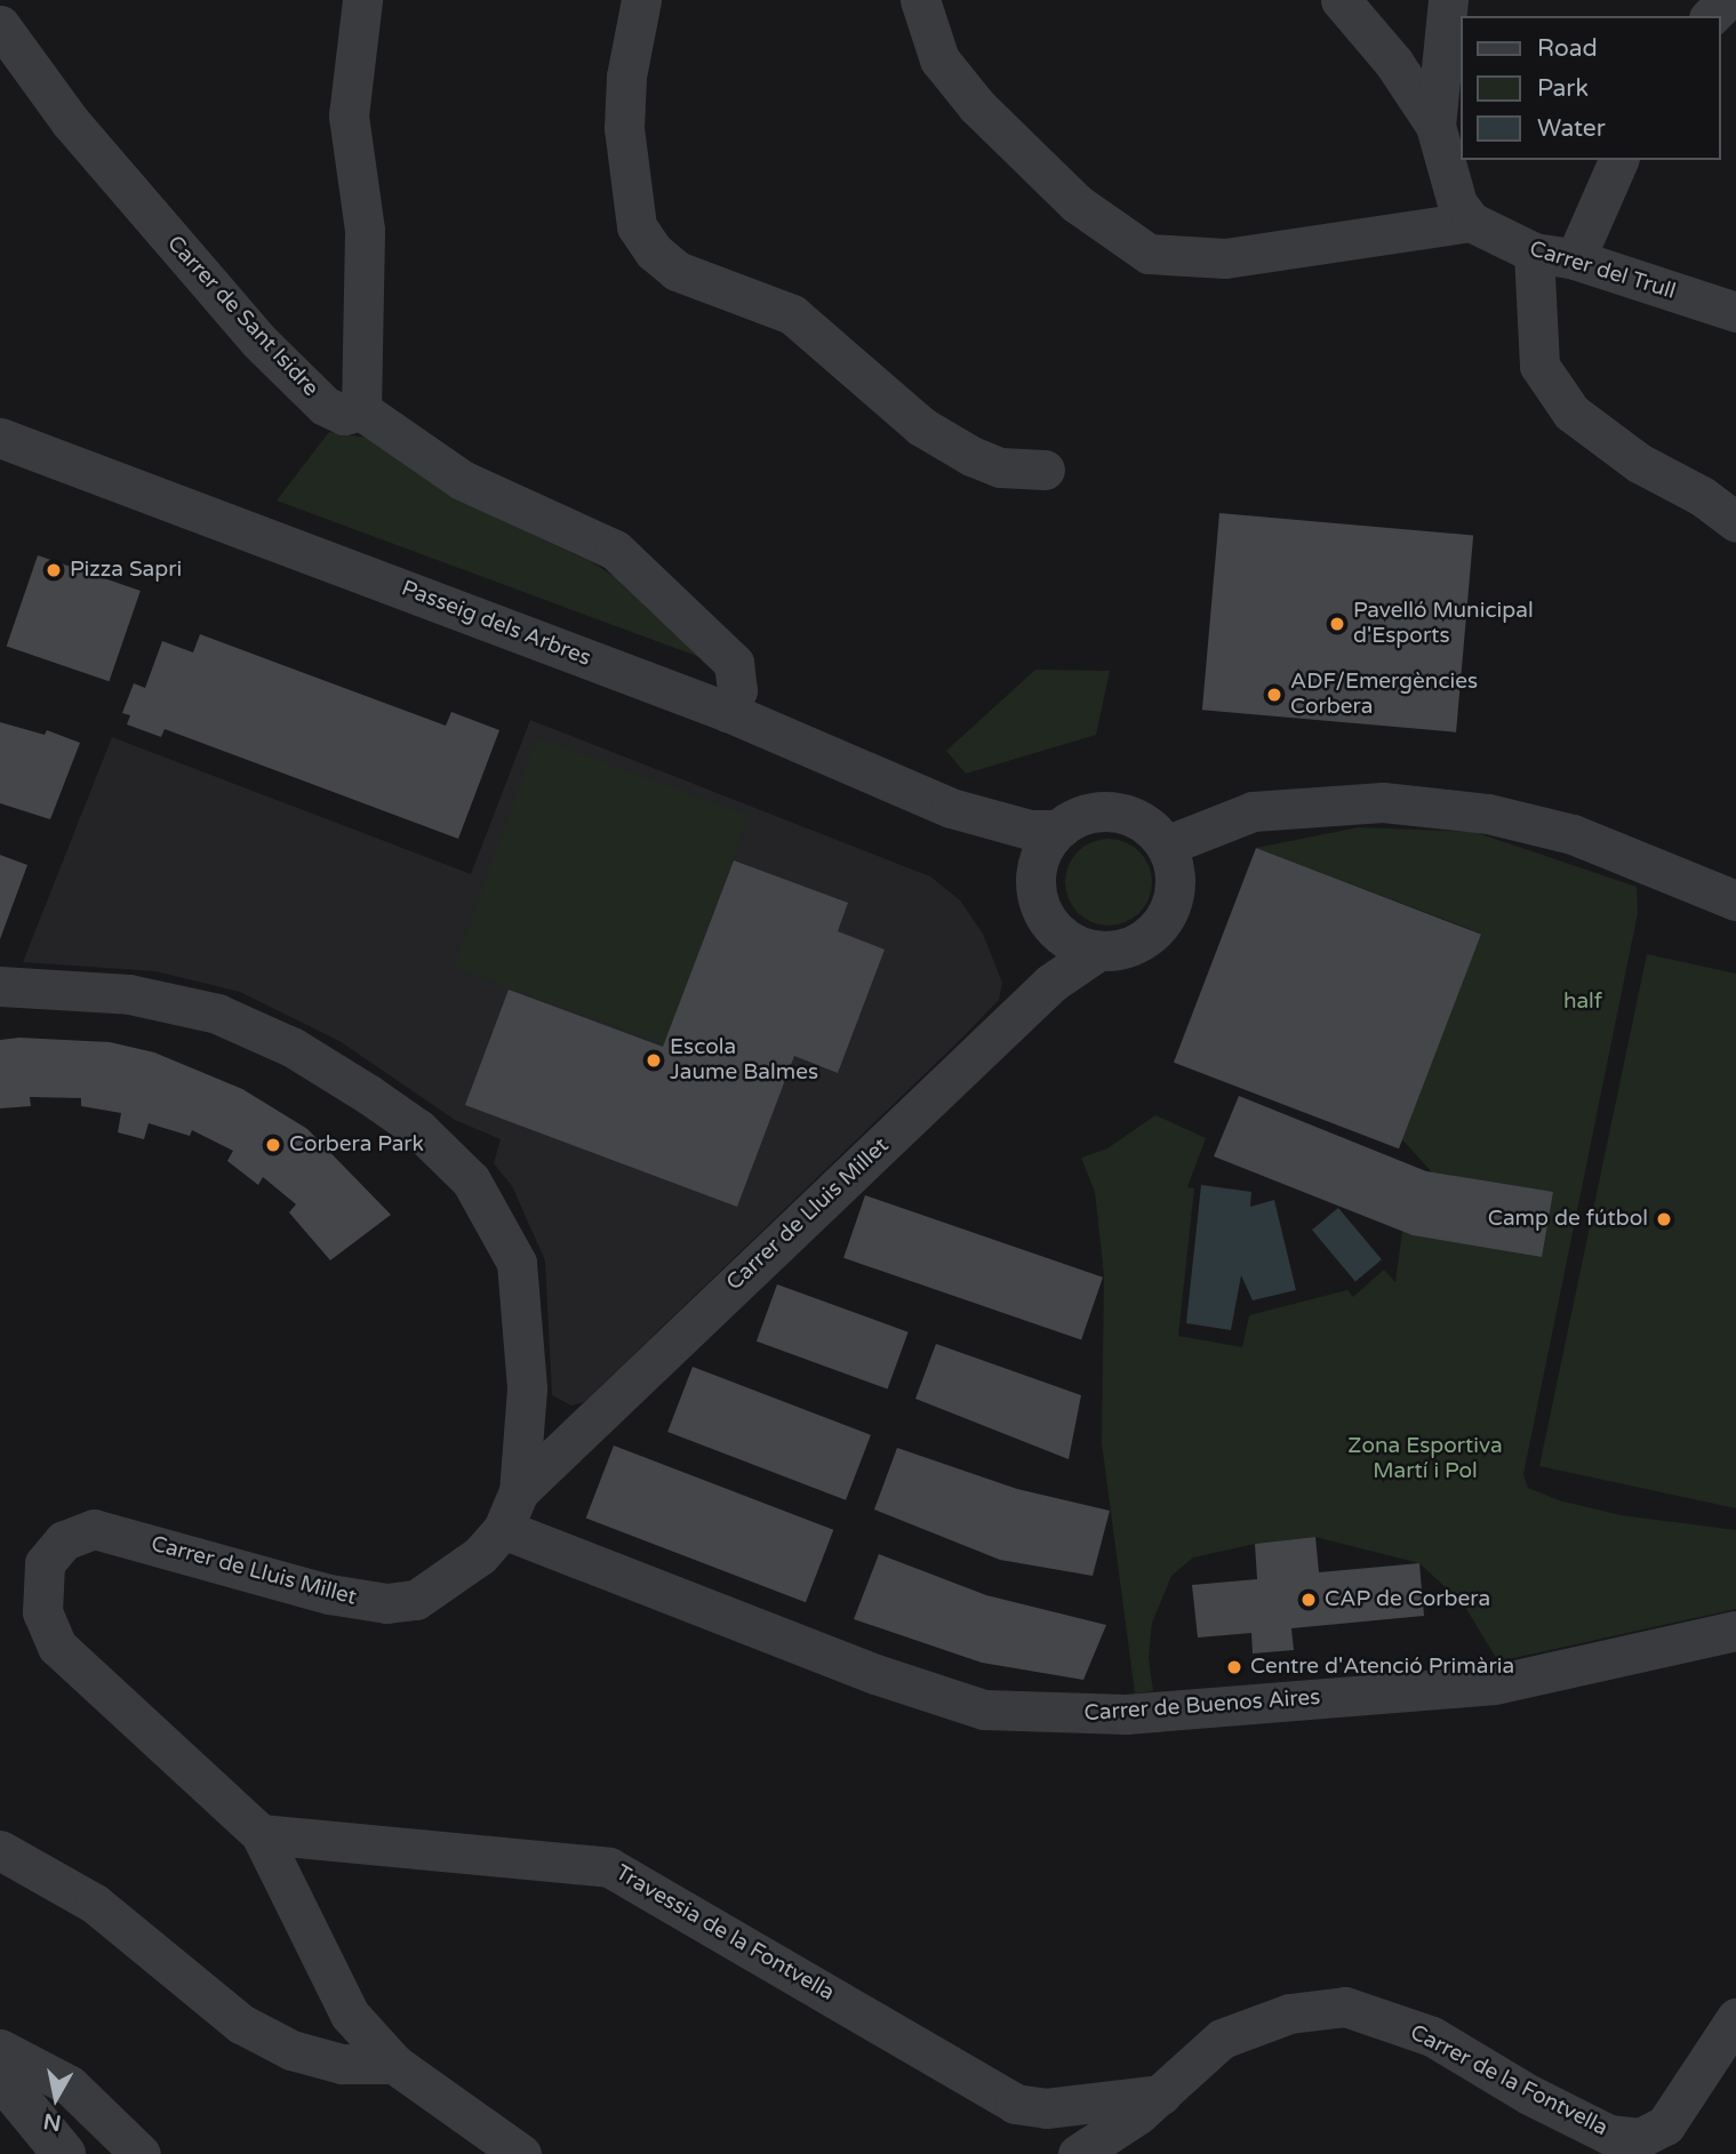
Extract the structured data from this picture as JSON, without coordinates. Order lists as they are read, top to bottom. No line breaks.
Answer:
{"streets":{"street":["Carrer del Trull","Carrer de Sant Isidre","Passeig dels Arbres","Carrer de Lluis Millet","Carrer de Buenos Aires","Travessia de la Fontvella","Carrer de la Fontvella"]},"crossings":[["Carrer de Sant Isidre","Passeig dels Arbres"],["Passeig dels Arbres","Carrer de Lluis Millet"],["Carrer de Lluis Millet","Carrer de Buenos Aires"],["Carrer de Lluis Millet","Travessia de la Fontvella"],["Travessia de la Fontvella","Carrer de la Fontvella"]],"parks":["half","Zona Esportiva Martí i Pol"],"places":["Pizza Sapri","Pavelló Municipal d'Esports","ADF/Emergències Corbera","Escola Jaume Balmes","Corbera Park","Camp de fútbol","CAP de Corbera","Centre d'Atenció Primària"],"legend":["Road","Park","Water"],"north":"bottom"}
